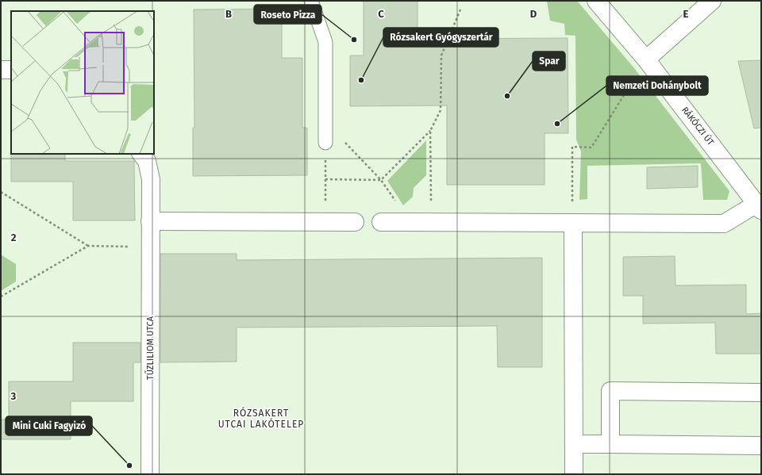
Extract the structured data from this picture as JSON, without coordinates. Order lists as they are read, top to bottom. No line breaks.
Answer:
{"streets":{"street":["RÁKÓCZI ÚT","TŰZLILIOM UTCA"]},"districts":["RÓZSAKERT UTCAI LAKÓTELEP"],"places":["Roseto Pizza","Rózsakert Gyógyszertár","Spar","Nemzeti Dohánybolt","Mini Cuki Fagyizó"],"grid":{"columns":["B","C","D","E"],"rows":["2","3"]}}
